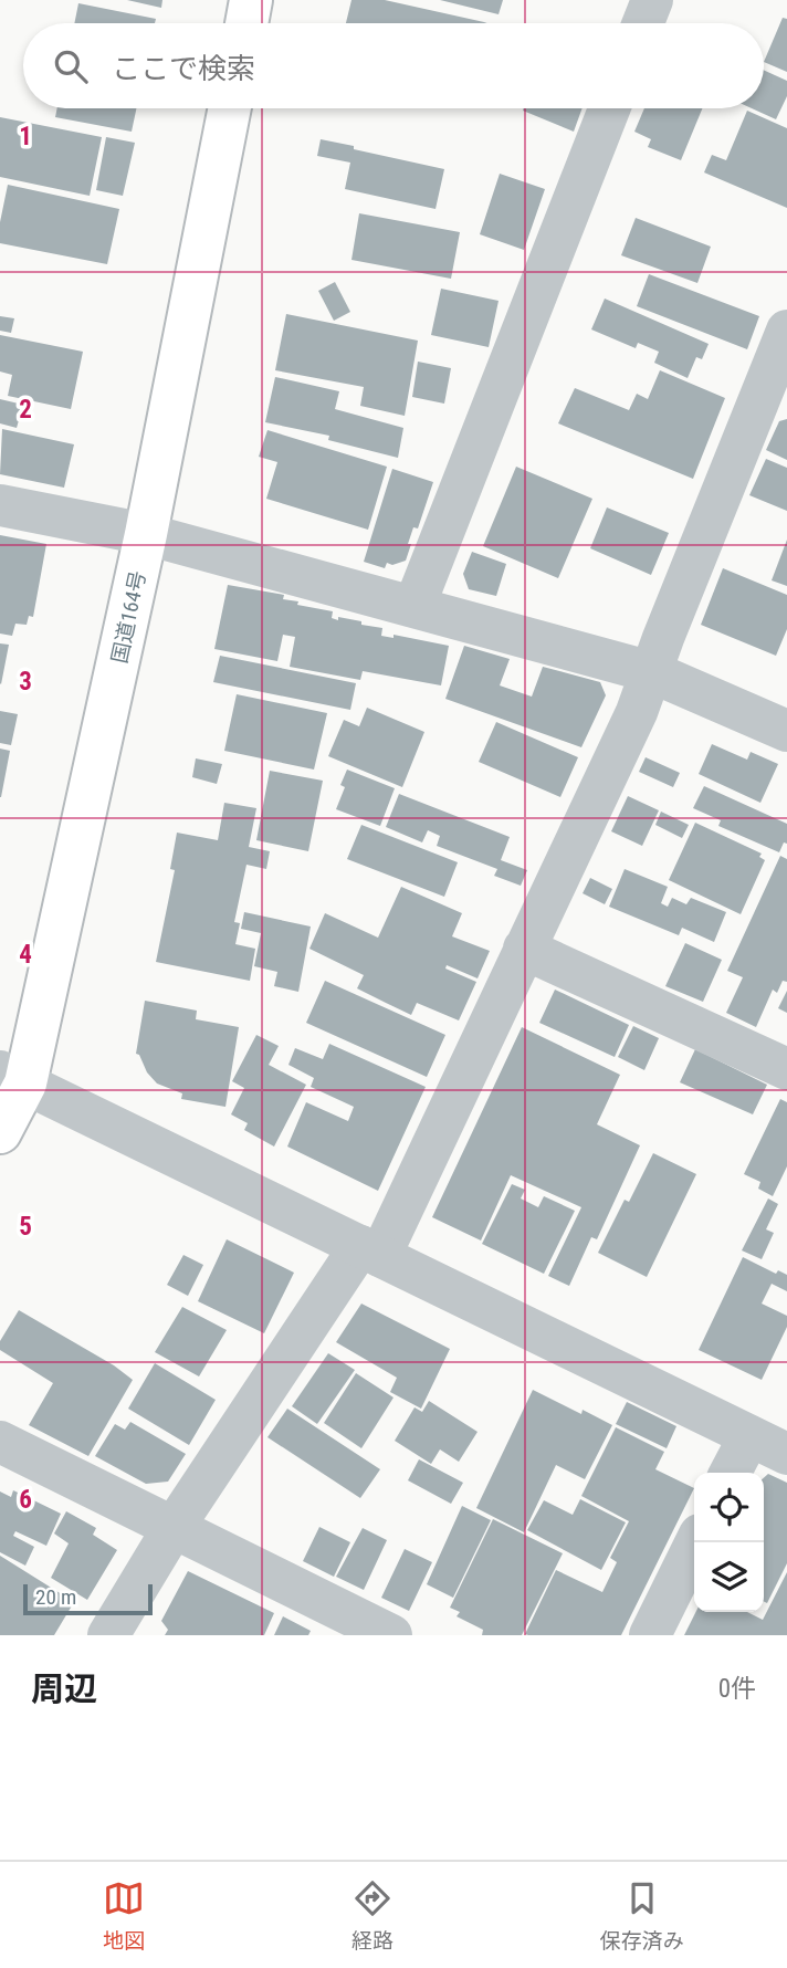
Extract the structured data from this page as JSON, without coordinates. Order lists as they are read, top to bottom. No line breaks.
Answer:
{"streets":{"highway":["国道164号"]},"scale_bar":"20 m","page":{"search":"ここで検索","scale":"20 m","heading":["周辺","0件"],"nav":["地図","経路","保存済み"]},"grid":{"rows":["1","2","3","4","5","6"]}}
